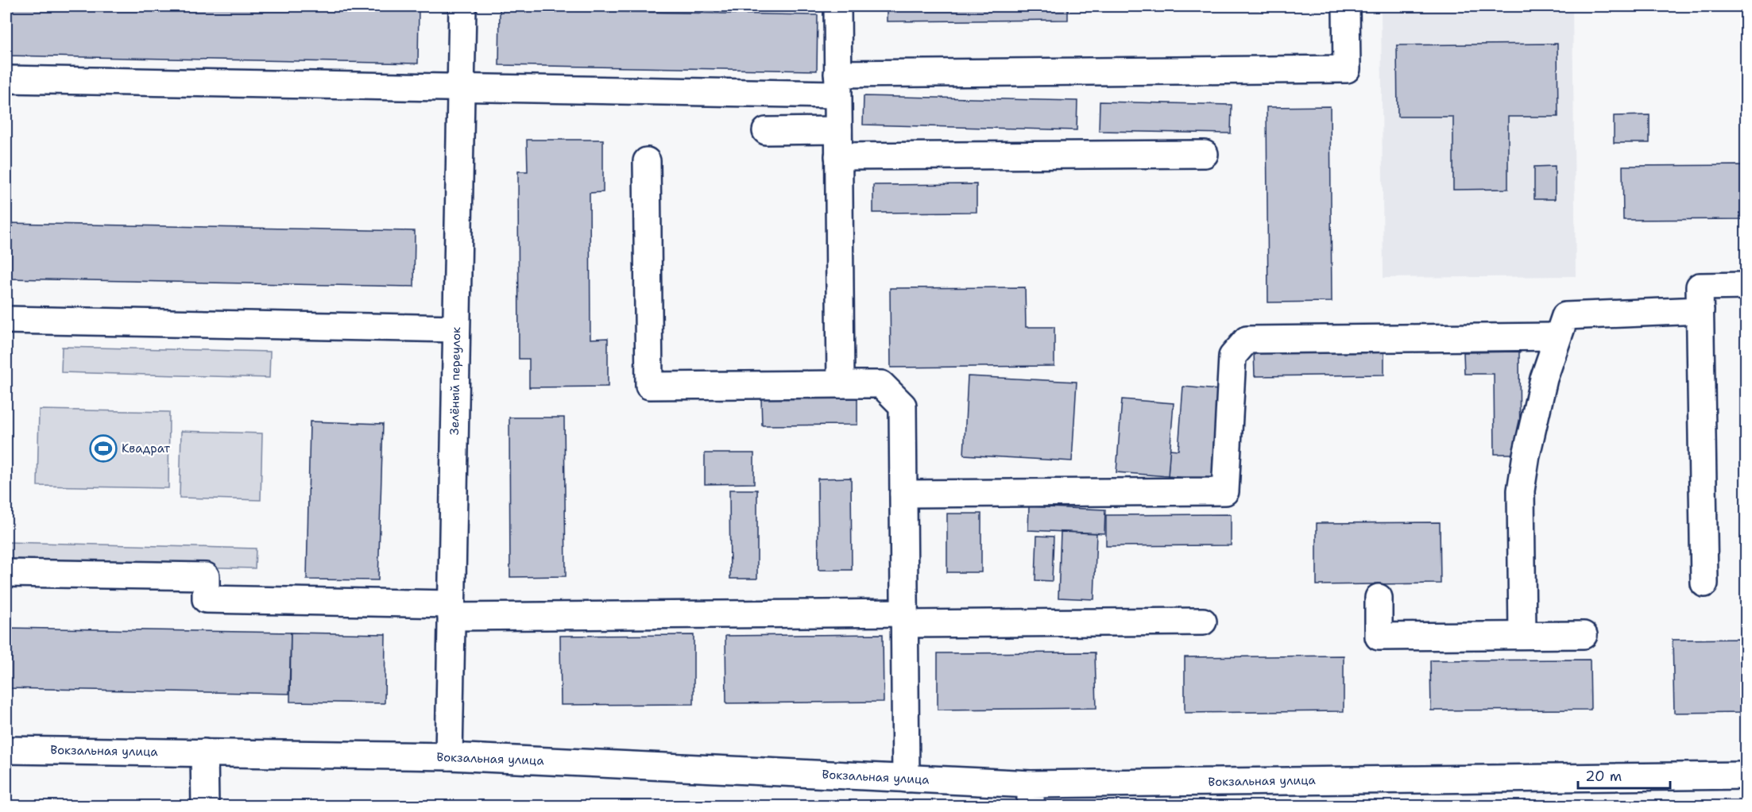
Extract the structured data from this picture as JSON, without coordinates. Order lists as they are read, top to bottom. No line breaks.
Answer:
{"streets":{"street":["Зелёный переулок","Вокзальная улица"]},"crossings":[["Зелёный переулок","Вокзальная улица"]],"places":{"sports":["Квадрат"]},"scale_bar":"20 m"}
